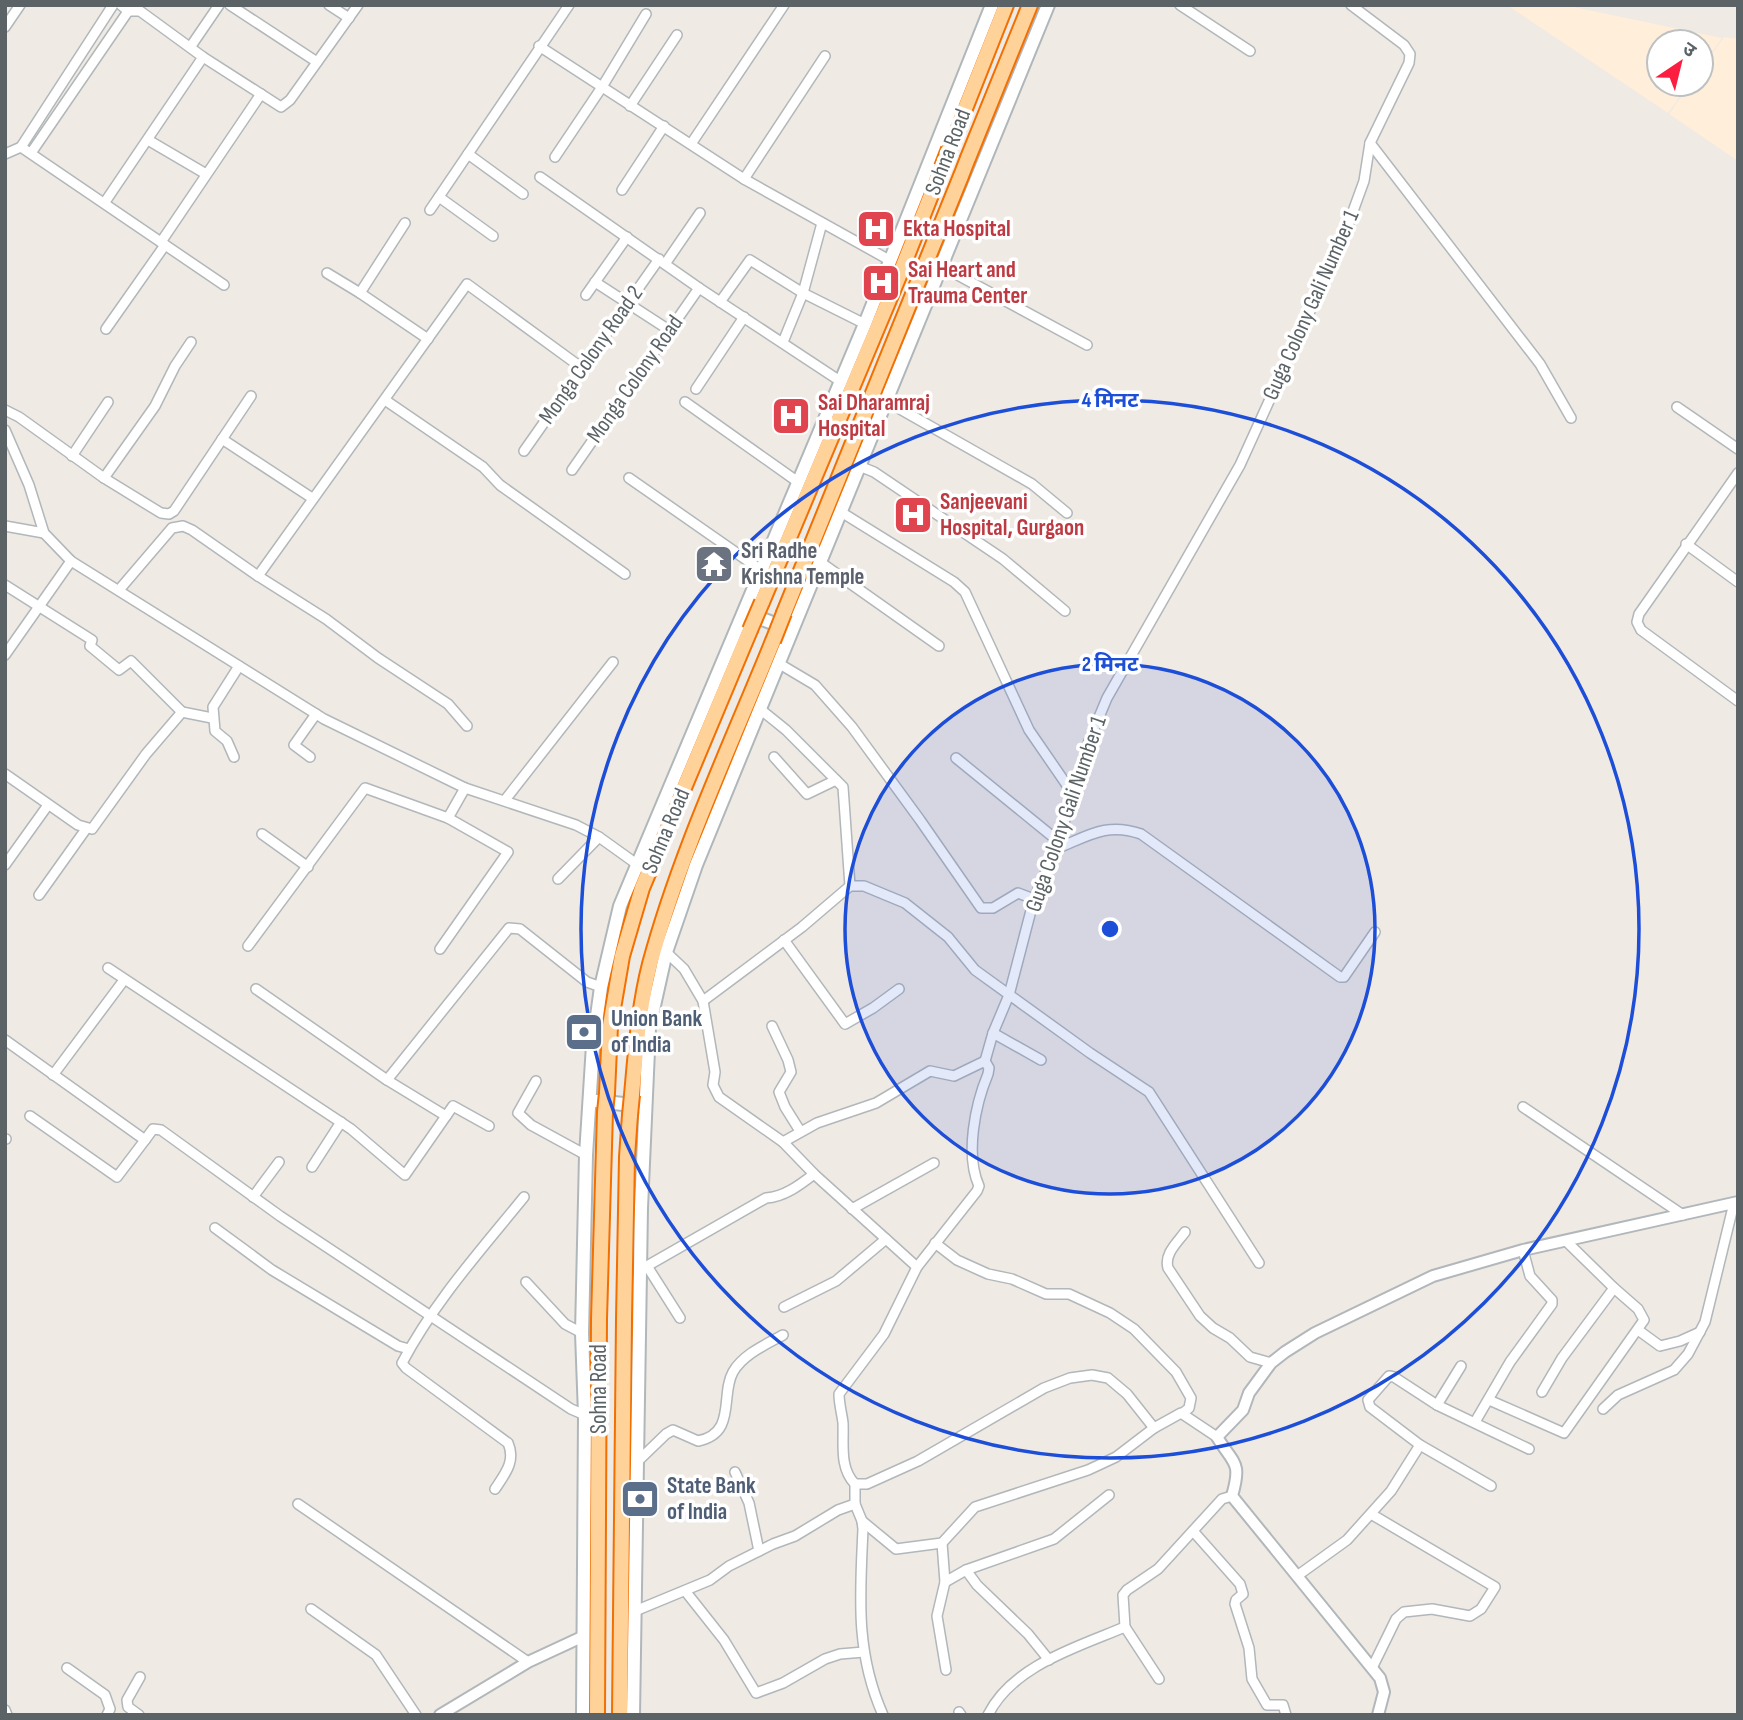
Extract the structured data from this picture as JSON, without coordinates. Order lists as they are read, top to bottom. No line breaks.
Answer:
{"streets":{"highway":["Sohna Road"],"street":["Guga Colony Gali Number 1","Monga Colony Road 2","Monga Colony Road"]},"places":{"hospital":["Ekta Hospital","Sai Heart and Trauma Center","Sai Dharamraj Hospital","Sanjeevani Hospital, Gurgaon"],"temple":["Sri Radhe Krishna Temple"],"bank":["Union Bank of India","State Bank of India"]},"north":"top right","rings":["4 मिनट","2 मिनट"]}
